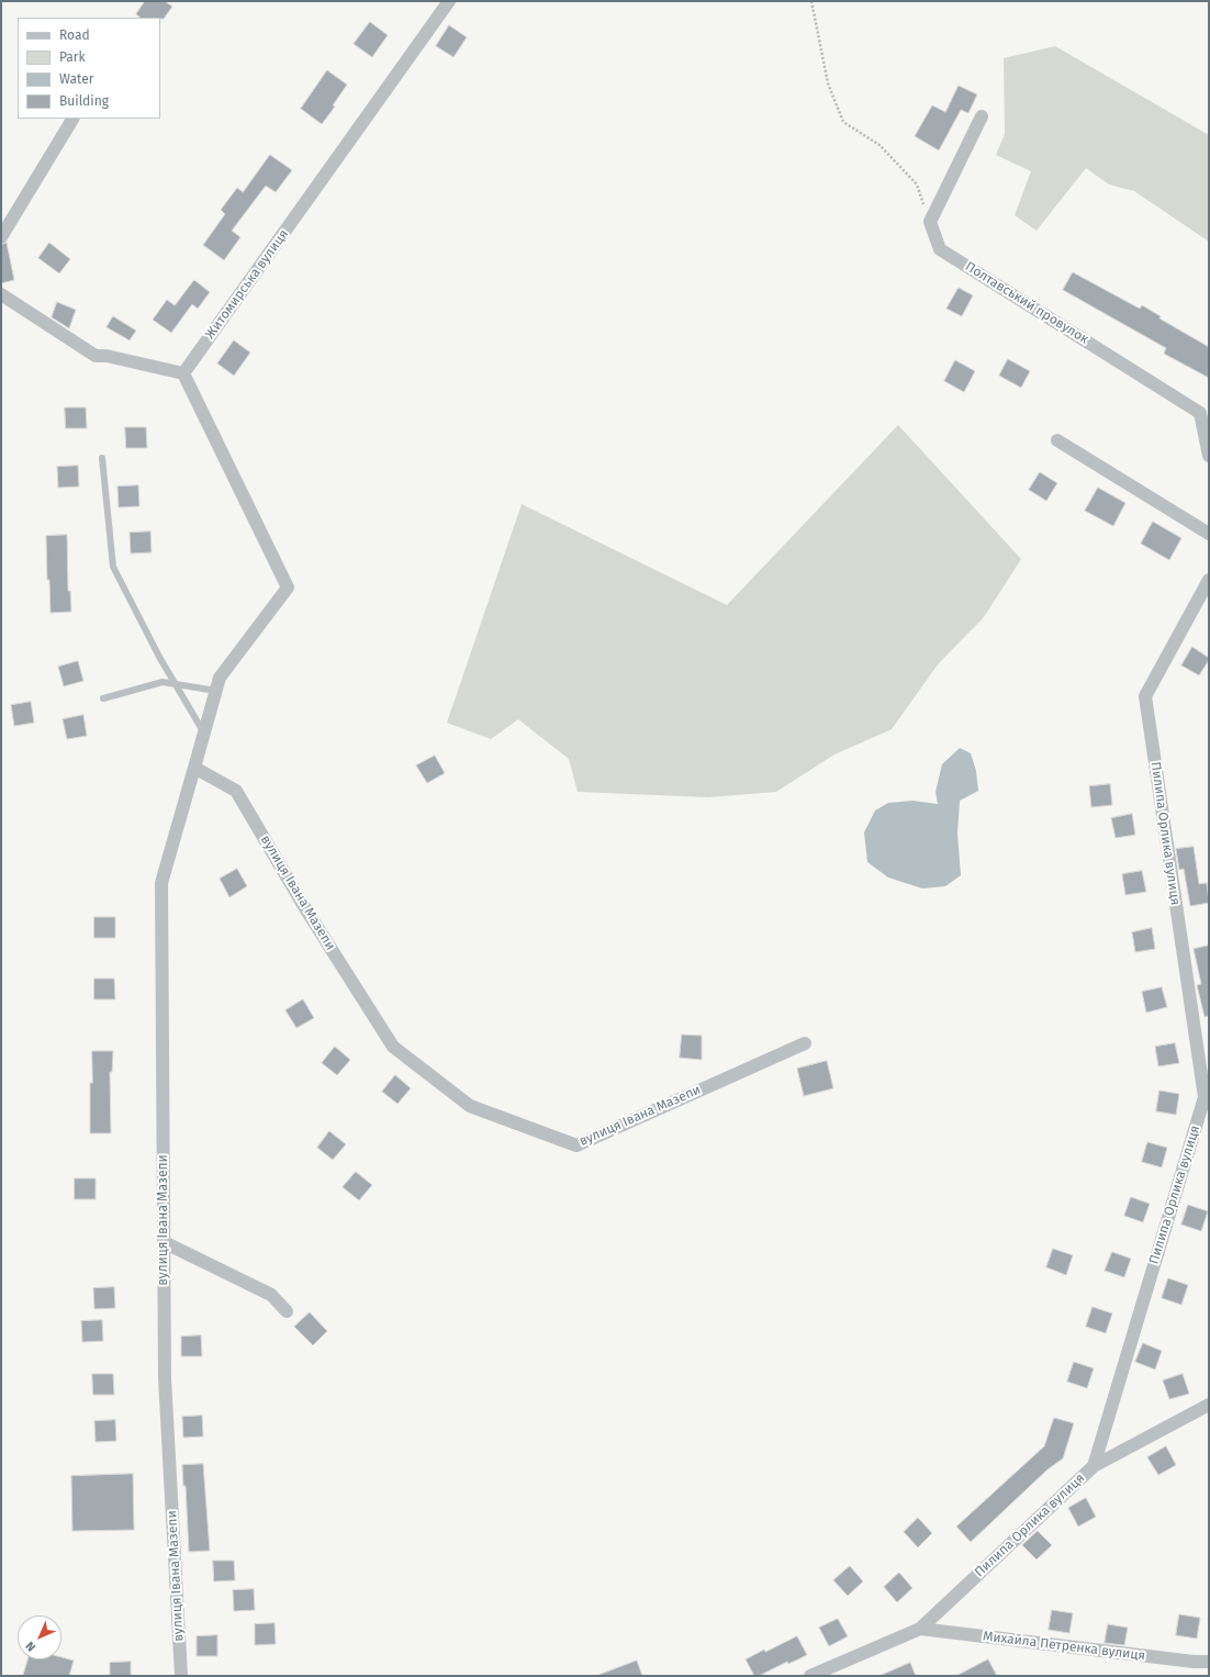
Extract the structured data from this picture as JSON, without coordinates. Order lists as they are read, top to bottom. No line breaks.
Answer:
{"streets":{"street":["Житомирська вулиця","Полтавський провулок","Пилипа Орлика вулиця","вулиця Івана Мазепи","Михайла Петренка вулиця"]},"crossings":[["Житомирська вулиця","вулиця Івана Мазепи"],["Пилипа Орлика вулиця","Михайла Петренка вулиця"]],"legend":["Road","Park","Water","Building"],"north":"bottom left"}
